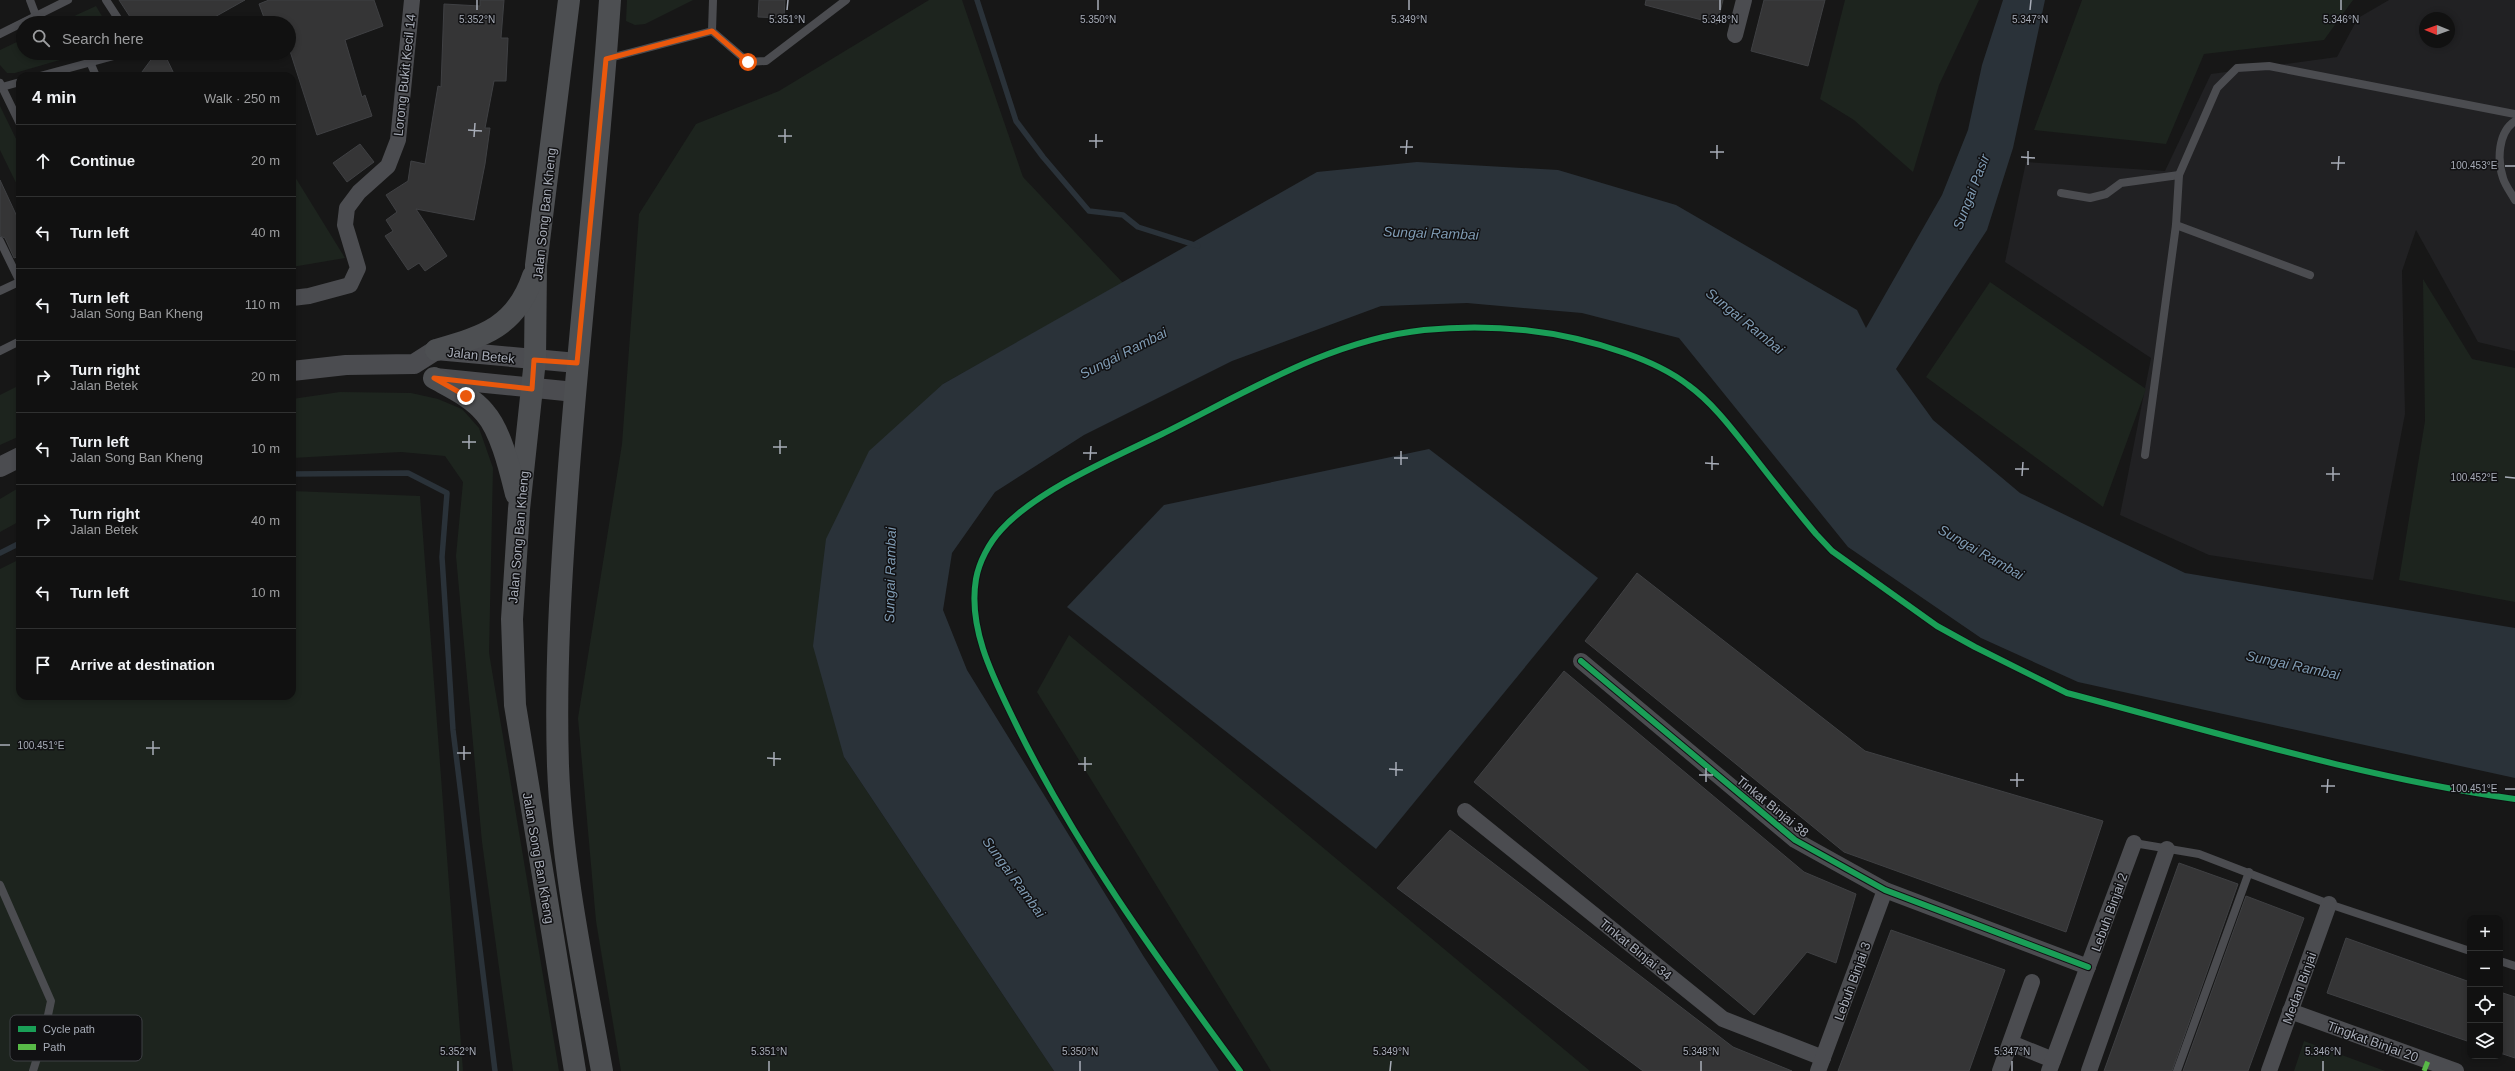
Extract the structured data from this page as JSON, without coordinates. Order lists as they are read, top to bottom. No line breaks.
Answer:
{"streets":{"main road":["Jalan Song Ban Kheng"],"street":["Lorong Bukit Kecil 14","Jalan Betek","Tinkat Binjai 38","Lebuh Binjai 2","Tinkat Binjai 34","Lebuh Binjai 3","Medan Binjai","Tingkat Binjai 20"]},"crossings":[["Jalan Song Ban Kheng","Jalan Betek"],["Tinkat Binjai 38","Lebuh Binjai 2"],["Tinkat Binjai 38","Lebuh Binjai 3"],["Tinkat Binjai 34","Lebuh Binjai 3"],["Medan Binjai","Tingkat Binjai 20"]],"water":["Sungai Pasir","Sungai Rambai"],"legend":["Cycle path","Path"],"north":"left","page":{"search":"Search here","heading":["4 min","Walk · 250 m"],"list":[["Continue","20 m"],["Turn left","40 m"],["Turn left","Jalan Song Ban Kheng","110 m"],["Turn right","Jalan Betek","20 m"],["Turn left","Jalan Song Ban Kheng","10 m"],["Turn right","Jalan Betek","40 m"],["Turn left","10 m"],"Arrive at destination"],"map_buttons":["+","−"]},"coordinates":["5.352°N","5.351°N","5.350°N","5.349°N","5.348°N","5.347°N","5.346°N","100.453°E","100.452°E","100.451°E"]}
